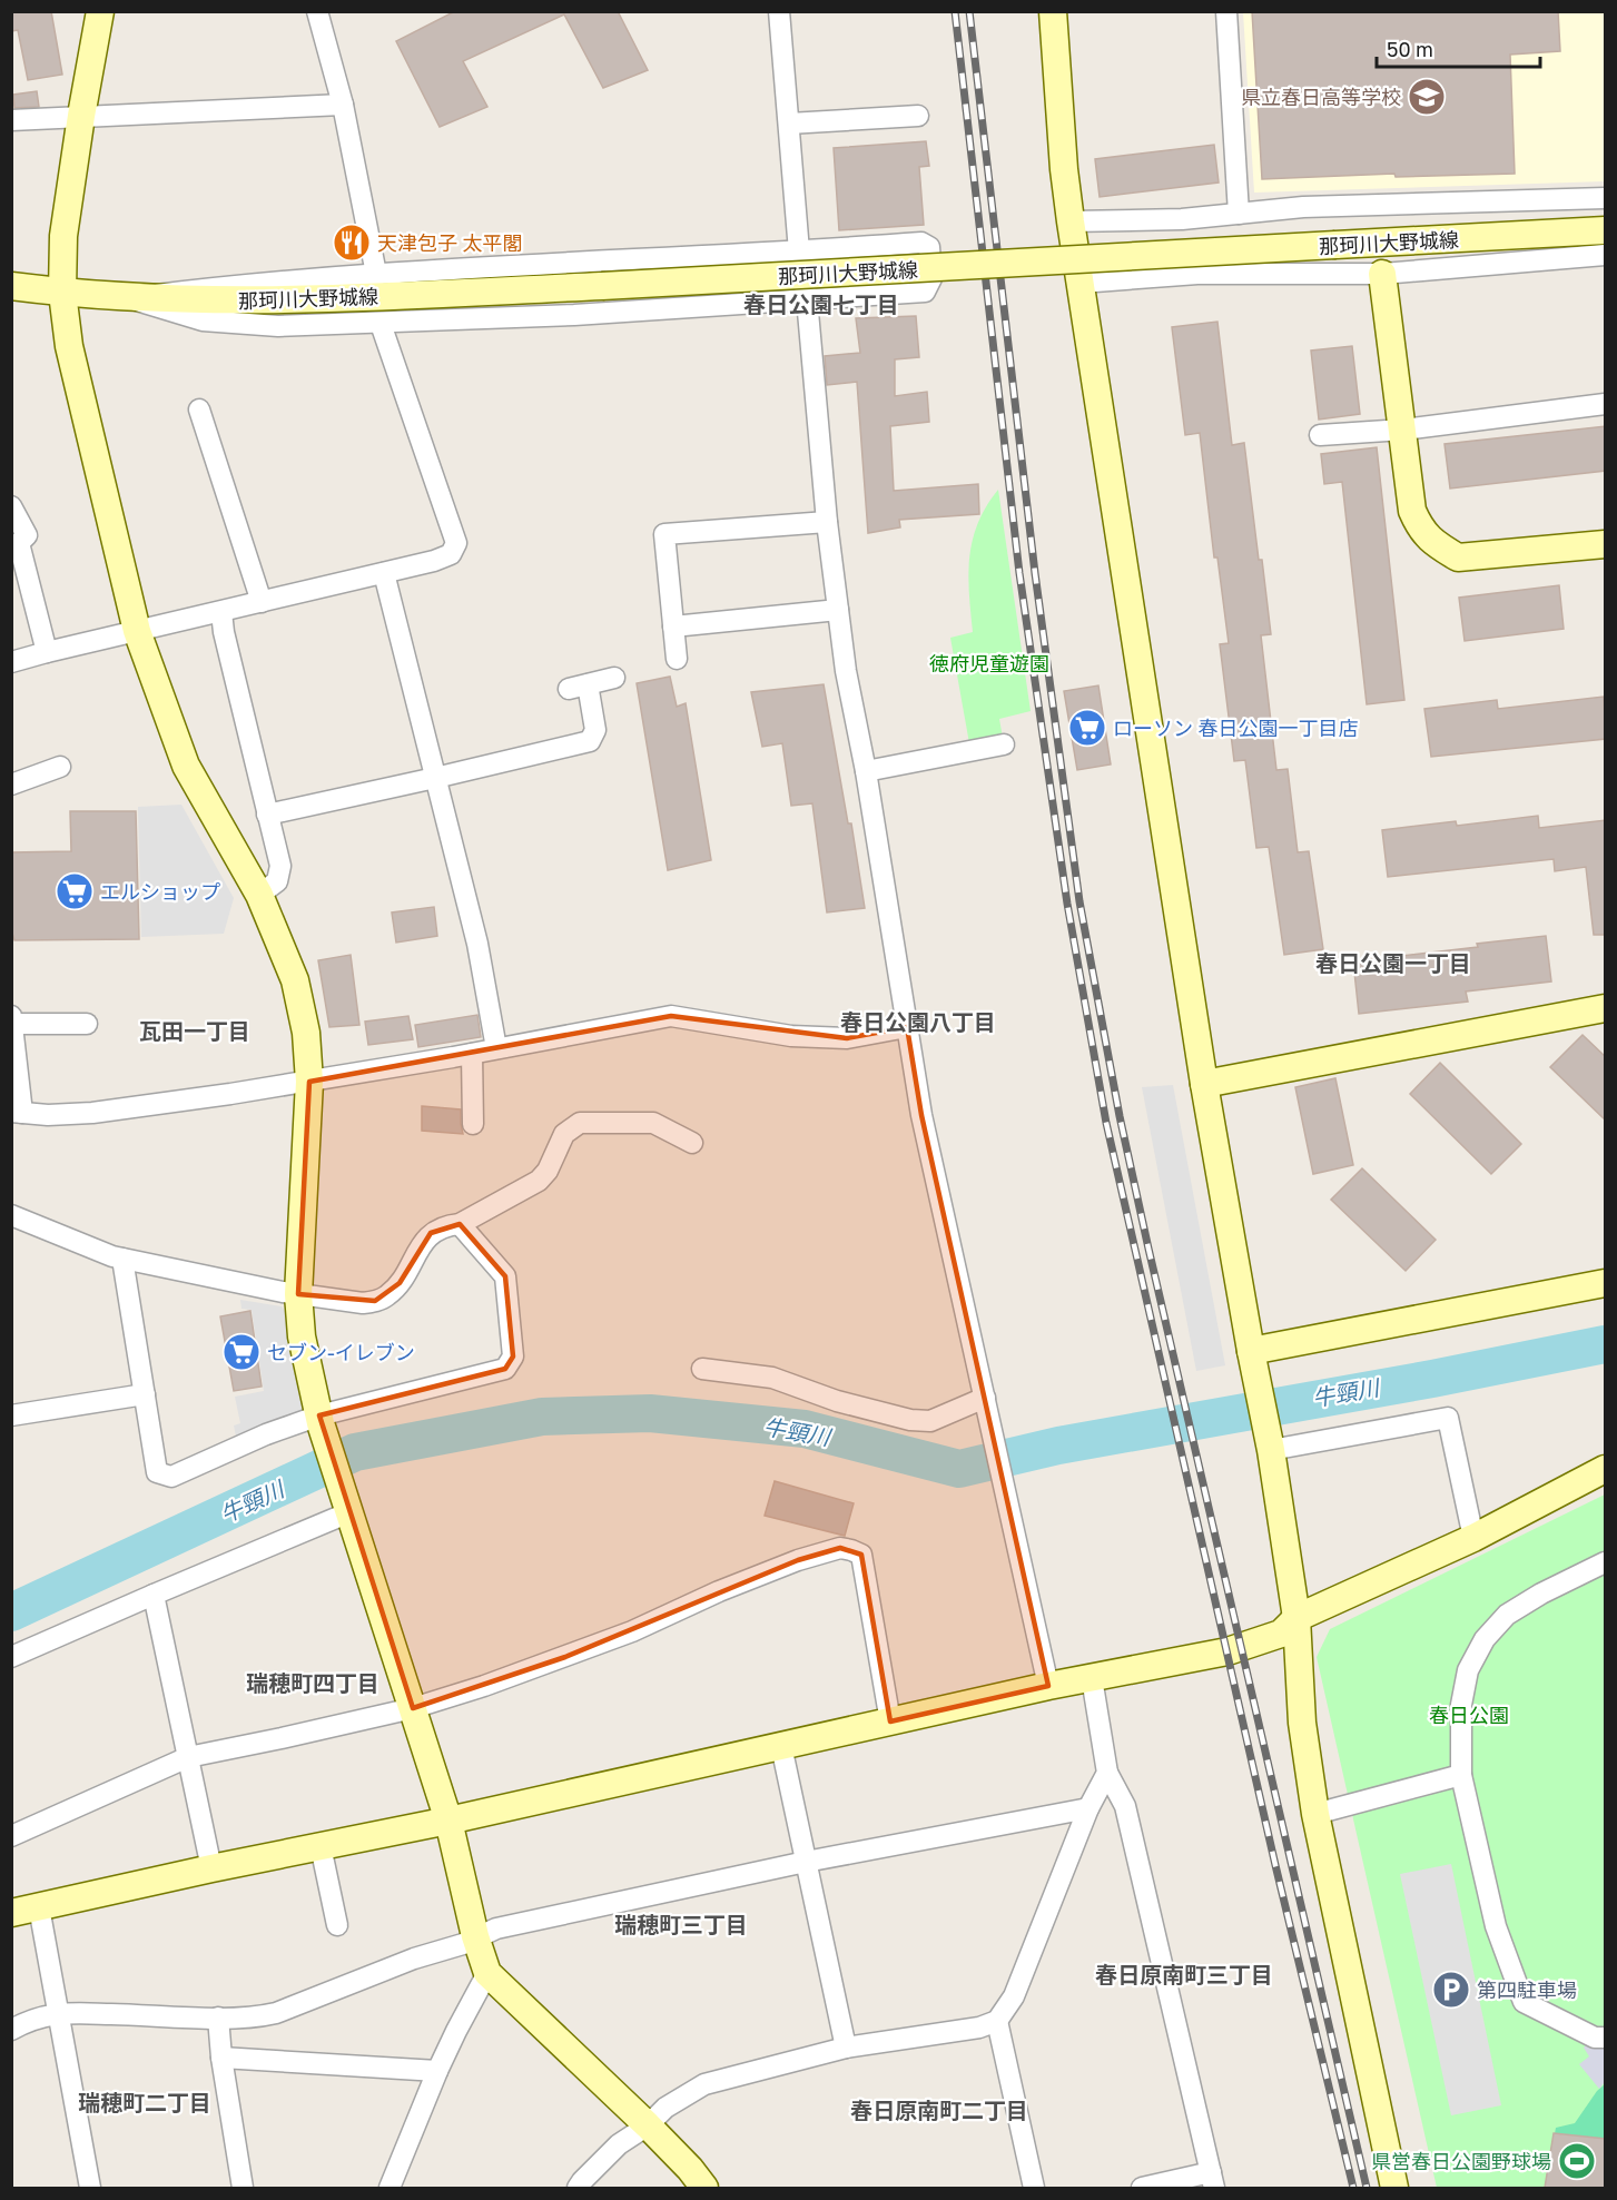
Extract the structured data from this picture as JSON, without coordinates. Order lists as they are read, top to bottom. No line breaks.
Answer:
{"streets":{"street":["那珂川大野城線"]},"districts":["春日公園七丁目","春日公園一丁目","春日公園八丁目","瓦田一丁目","瑞穂町四丁目","瑞穂町三丁目","春日原南町三丁目","瑞穂町二丁目","春日原南町二丁目"],"water":["牛頸川"],"parks":["徳府児童遊園","春日公園"],"places":{"school or university":["県立春日高等学校"],"restaurant":["天津包子 太平閣"],"supermarket":["ローソン 春日公園一丁目店","エルショップ","セブン-イレブン"],"parking":["第四駐車場"],"sports":["県営春日公園野球場"]},"scale_bar":"50 m"}
